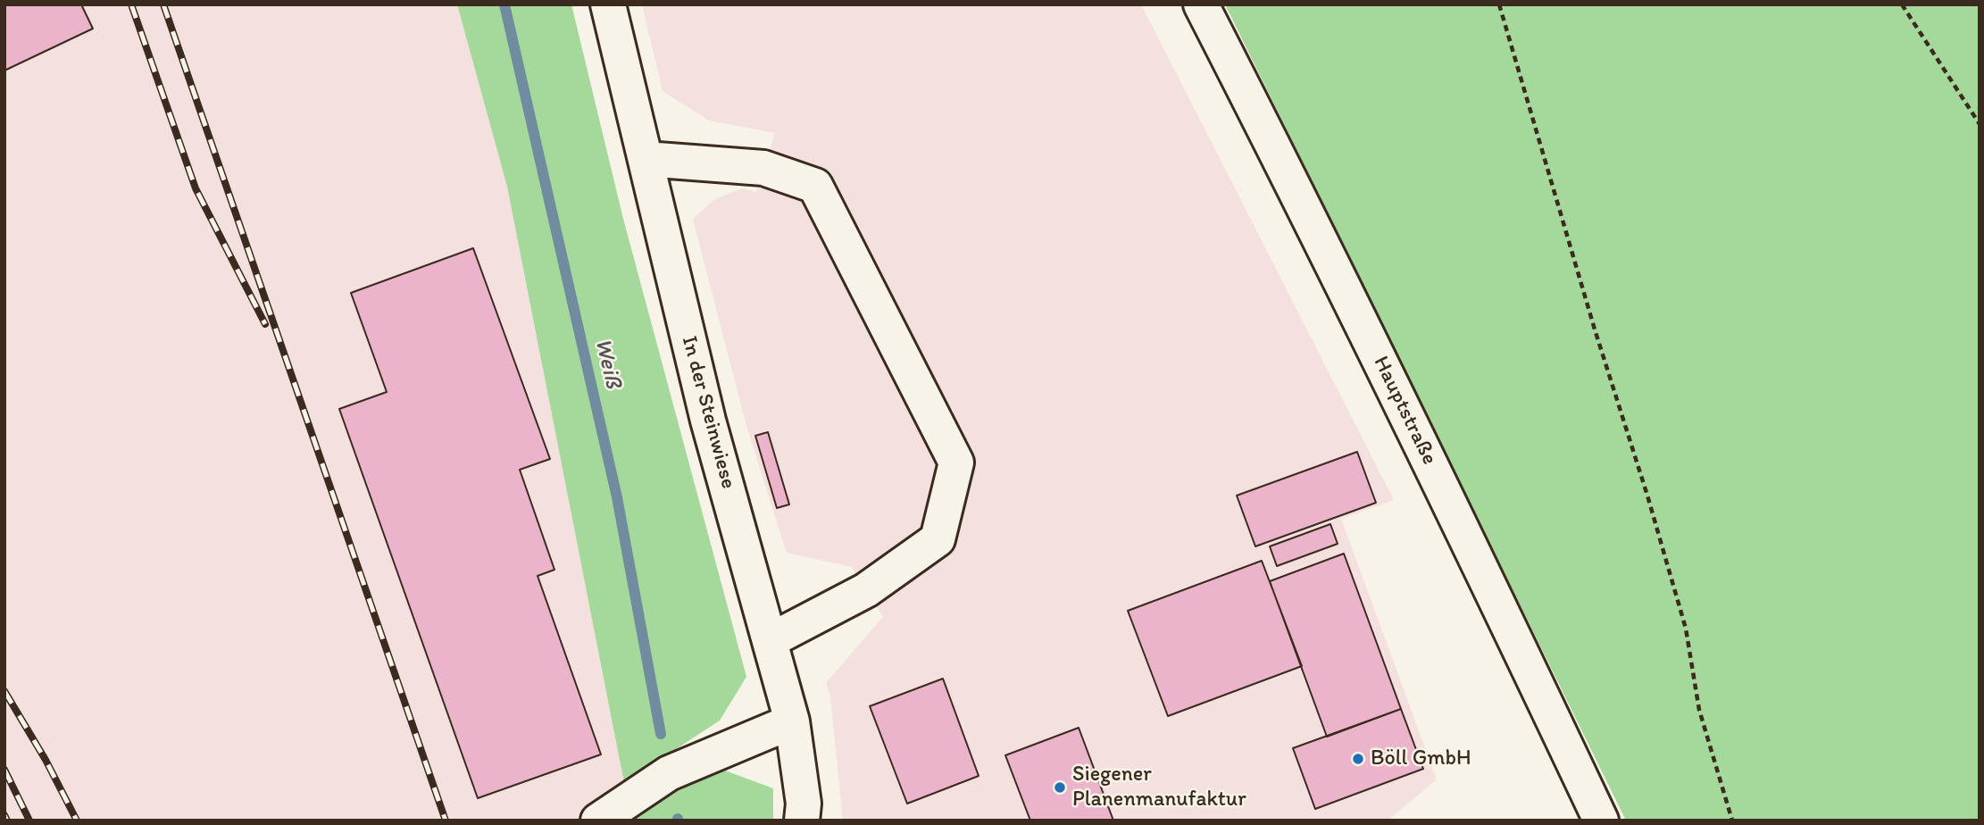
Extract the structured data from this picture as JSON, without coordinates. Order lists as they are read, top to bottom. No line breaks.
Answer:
{"streets":{"main road":["Hauptstraße","In der Steinwiese"]},"water":["Weiß"],"places":["Böll GmbH","Siegener Planenmanufaktur"]}
